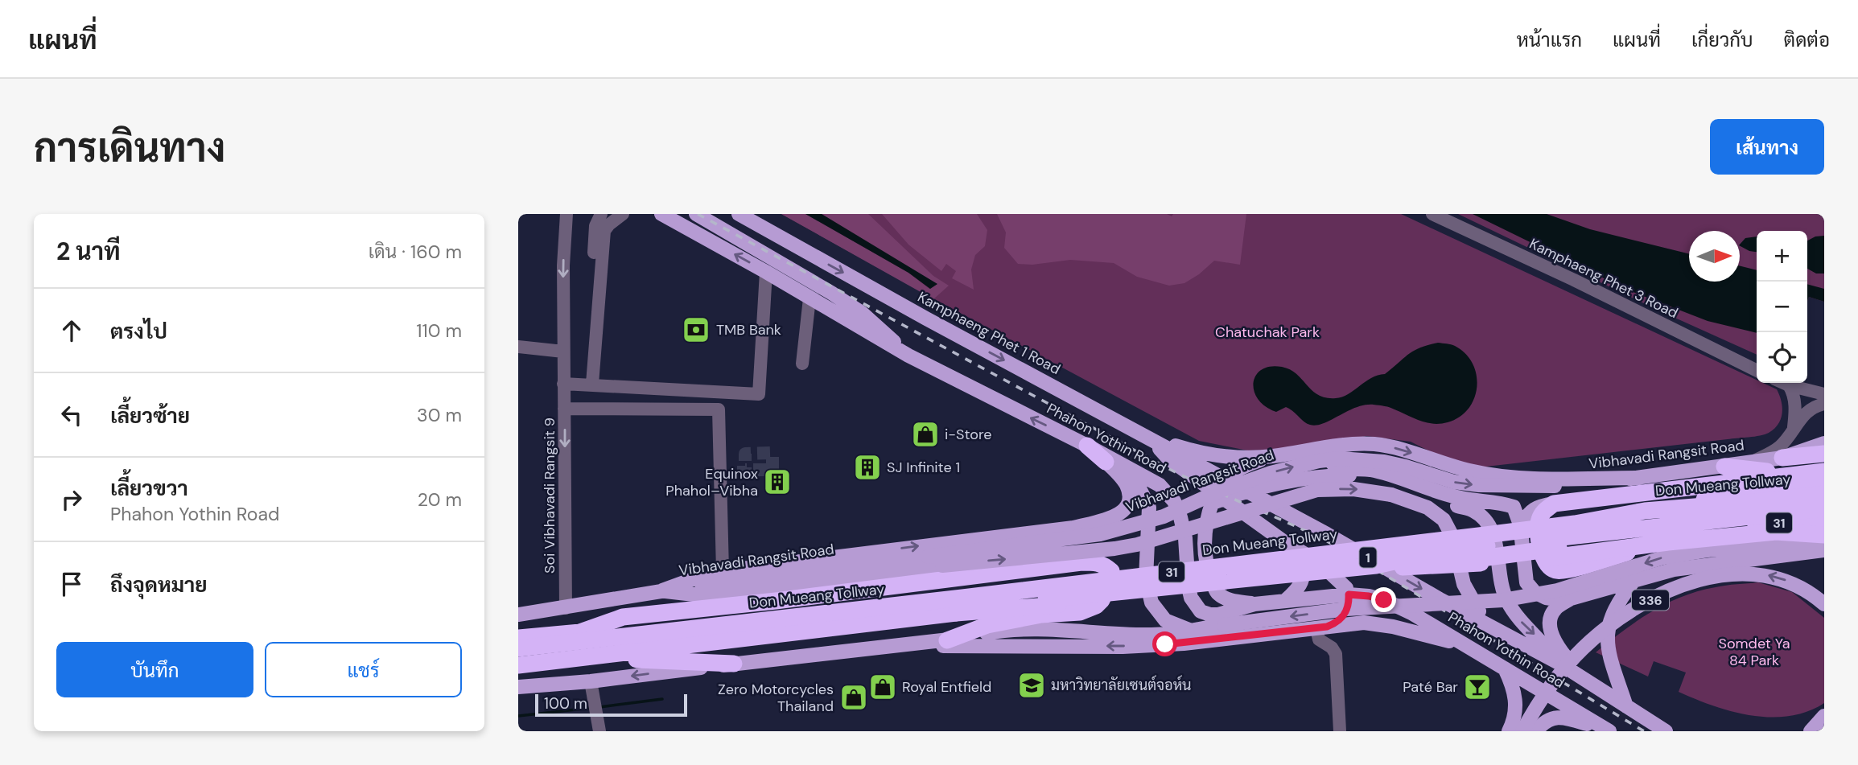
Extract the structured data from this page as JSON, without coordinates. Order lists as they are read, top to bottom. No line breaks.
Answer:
{"streets":{"highway":["Don Mueang Tollway","31"],"main road":["Kamphaeng Phet 1 Road","Phahon Yothin Road","Vibhavadi Rangsit Road","1","336"],"street":["Kamphaeng Phet 3 Road","Soi Vibhavadi Rangsit 9"]},"crossings":[["Kamphaeng Phet 1 Road","Phahon Yothin Road"],["Vibhavadi Rangsit Road","Soi Vibhavadi Rangsit 9"]],"one_way":["Kamphaeng Phet 1 Road"],"parks":["Chatuchak Park","Somdet Ya 84 Park"],"places":{"bank":["TMB Bank"],"shop":["i-Store","Royal Entfield","Zero Motorcycles Thailand"],"building":["SJ Infinite 1","Equinox Phahol–Vibha"],"school or university":["มหาวิทยาลัยเซนต์จอห์น"],"bar":["Paté Bar"]},"scale_bar":"100 m","north":"right","page":{"header":"แผนที่","nav":["หน้าแรก","แผนที่","เกี่ยวกับ","ติดต่อ"],"buttons":["เส้นทาง",["บันทึก","แชร์"]],"title":"การเดินทาง","heading":["2 นาที","เดิน · 160 m"],"map_buttons":["+","−"],"list":[["ตรงไป","110 m"],["เลี้ยวซ้าย","30 m"],["เลี้ยวขวา","Phahon Yothin Road","20 m"],"ถึงจุดหมาย"],"scale":"100 m"}}
